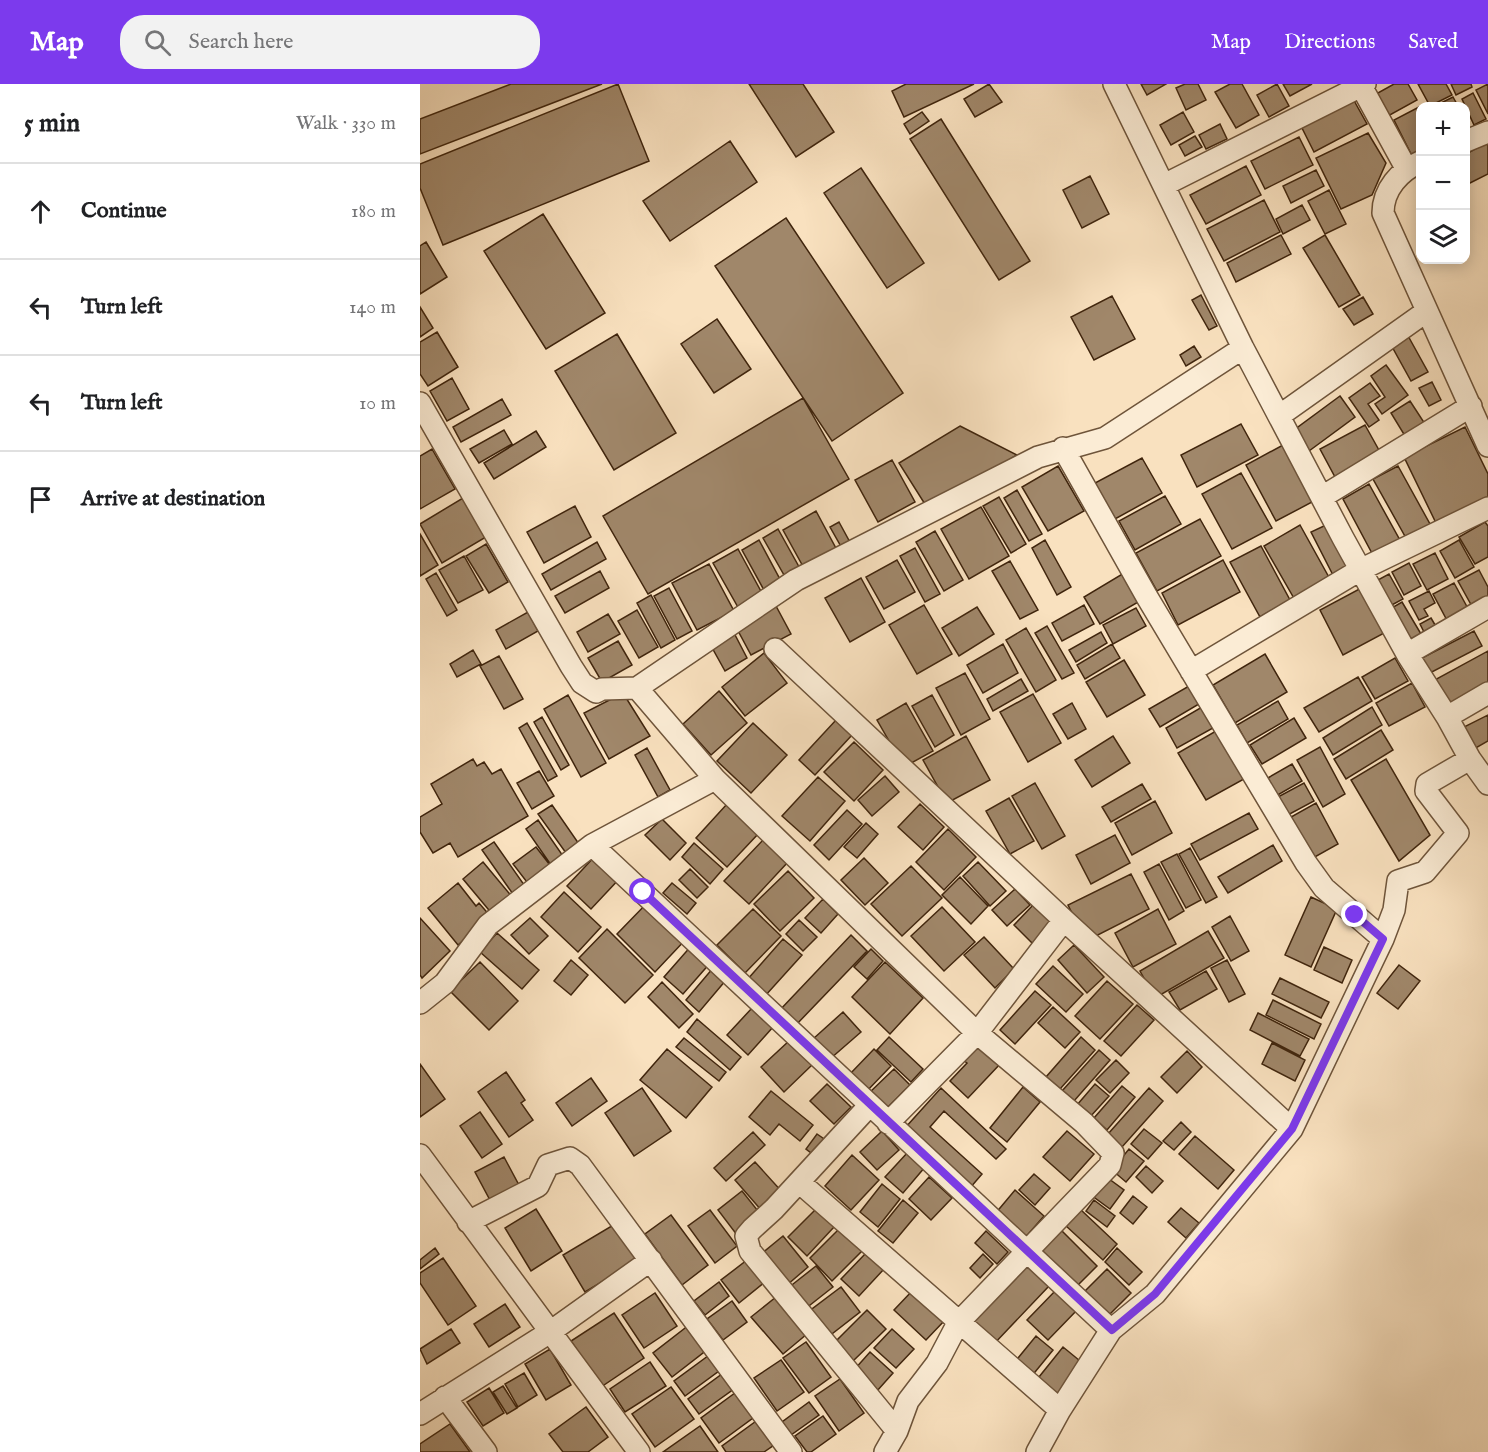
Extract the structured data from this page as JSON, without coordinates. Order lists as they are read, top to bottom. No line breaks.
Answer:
{"page":{"header":"Map","search":"Search here","nav":["Map","Directions","Saved"],"heading":["5 min","Walk · 330 m"],"map_buttons":["+","−"],"list":[["Continue","180 m"],["Turn left","140 m"],["Turn left","10 m"],"Arrive at destination"]}}
